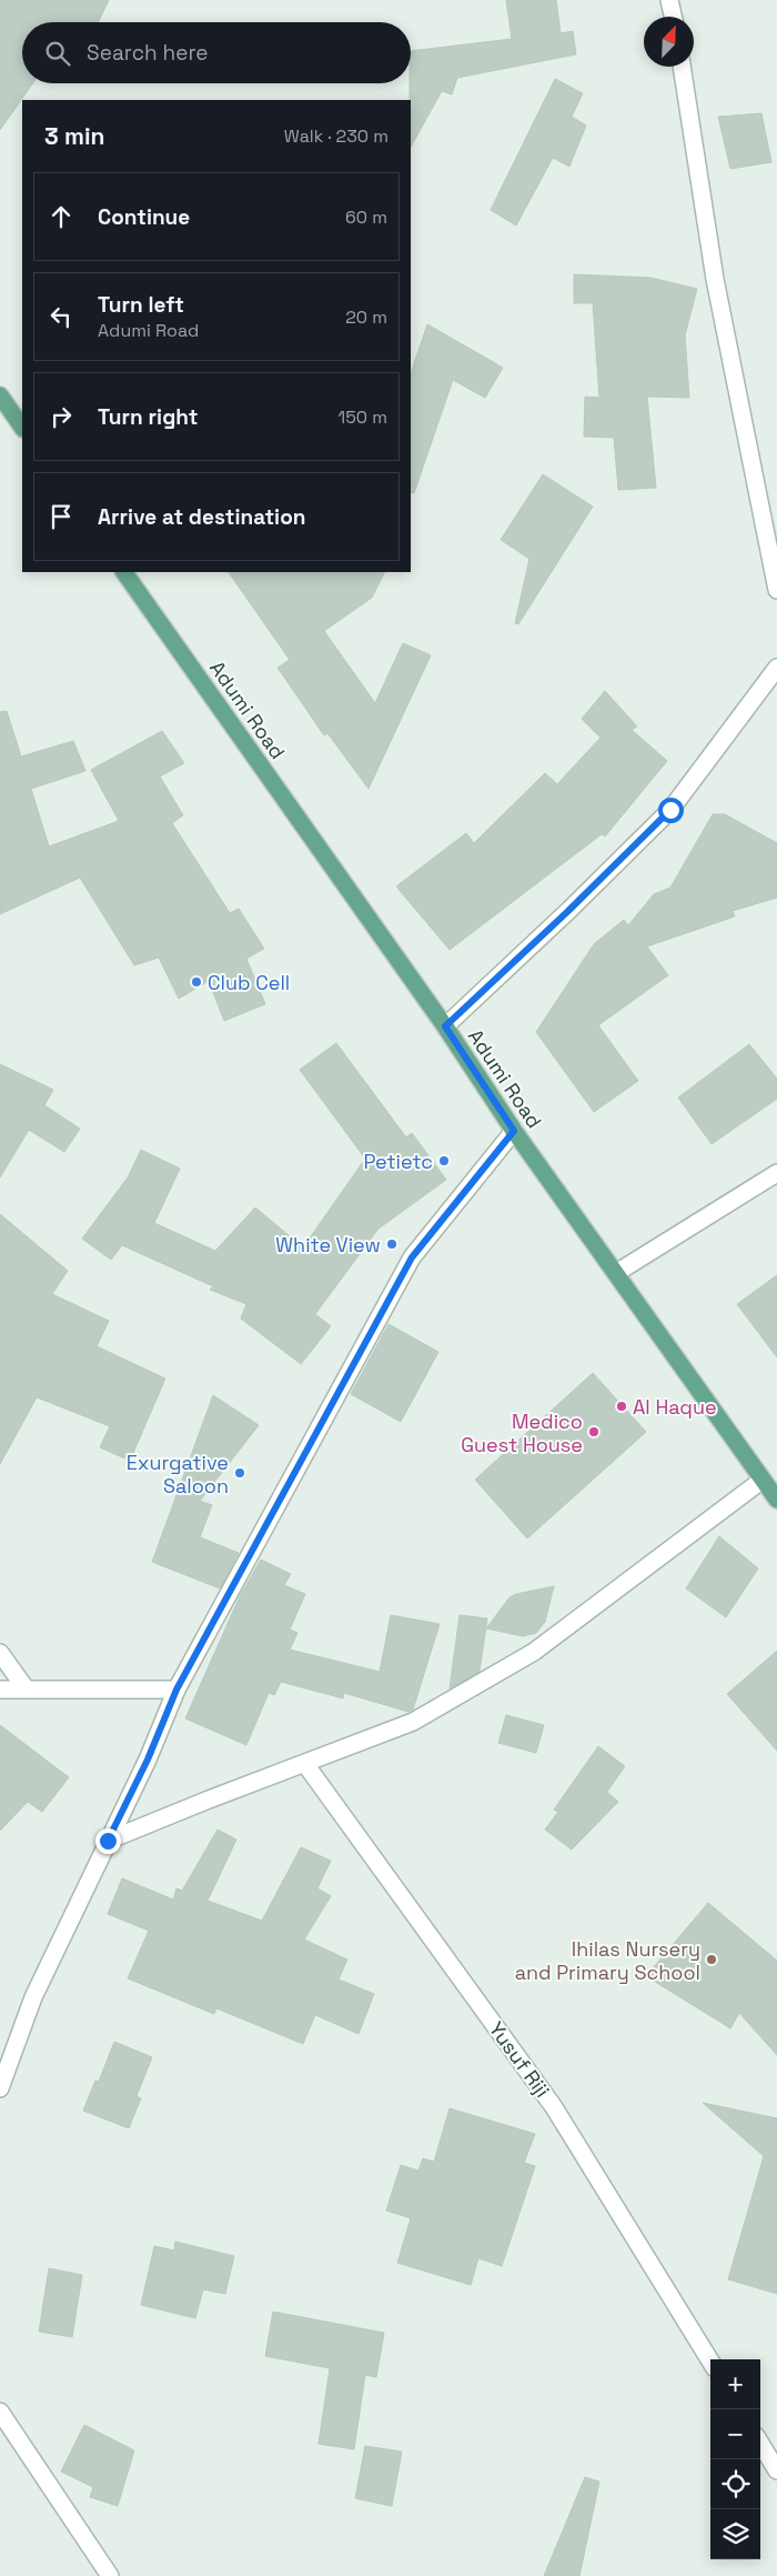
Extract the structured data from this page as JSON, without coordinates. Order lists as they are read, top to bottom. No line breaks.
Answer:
{"streets":{"main road":["Adumi Road"],"street":["Yusuf Riji"]},"places":["Club Cell","Petietc","White View","Al Haque","Medico Guest House","Exurgative Saloon","Ihilas Nursery and Primary School"],"north":"top right","page":{"search":"Search here","heading":["3 min","Walk · 230 m"],"list":[["Continue","60 m"],["Turn left","Adumi Road","20 m"],["Turn right","150 m"],"Arrive at destination"],"map_buttons":["+","−"]}}
